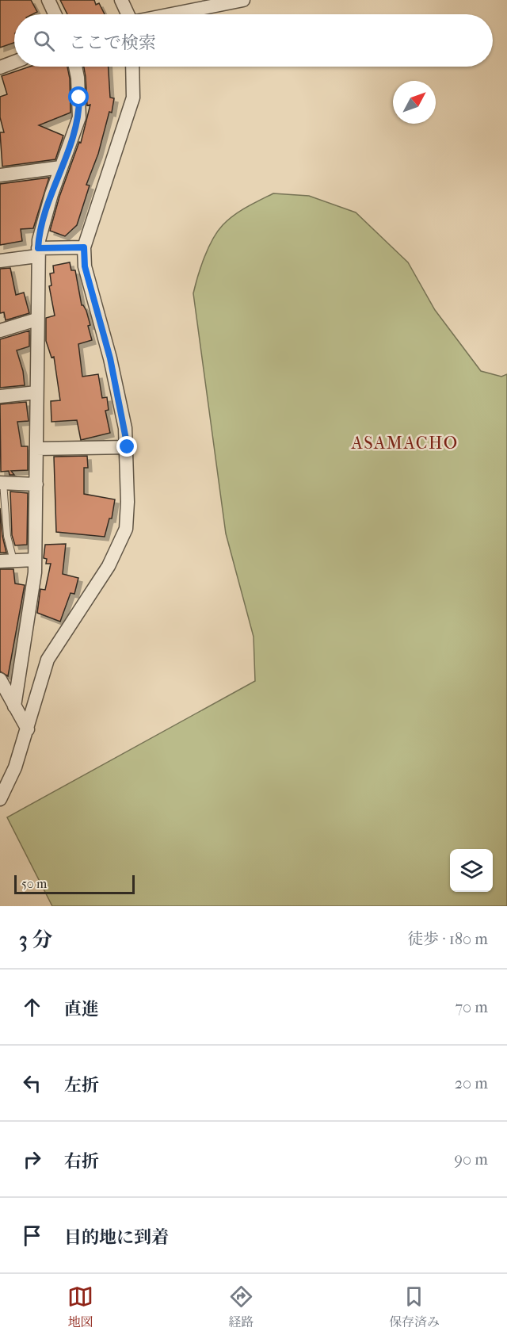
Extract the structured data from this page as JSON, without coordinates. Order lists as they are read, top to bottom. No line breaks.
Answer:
{"districts":["ASAMACHO"],"scale_bar":"50 m","north":"top right","page":{"search":"ここで検索","scale":"50 m","heading":["3 分","徒歩 · 180 m"],"list":[["直進","70 m"],["左折","20 m"],["右折","90 m"],"目的地に到着"],"nav":["地図","経路","保存済み"]}}
